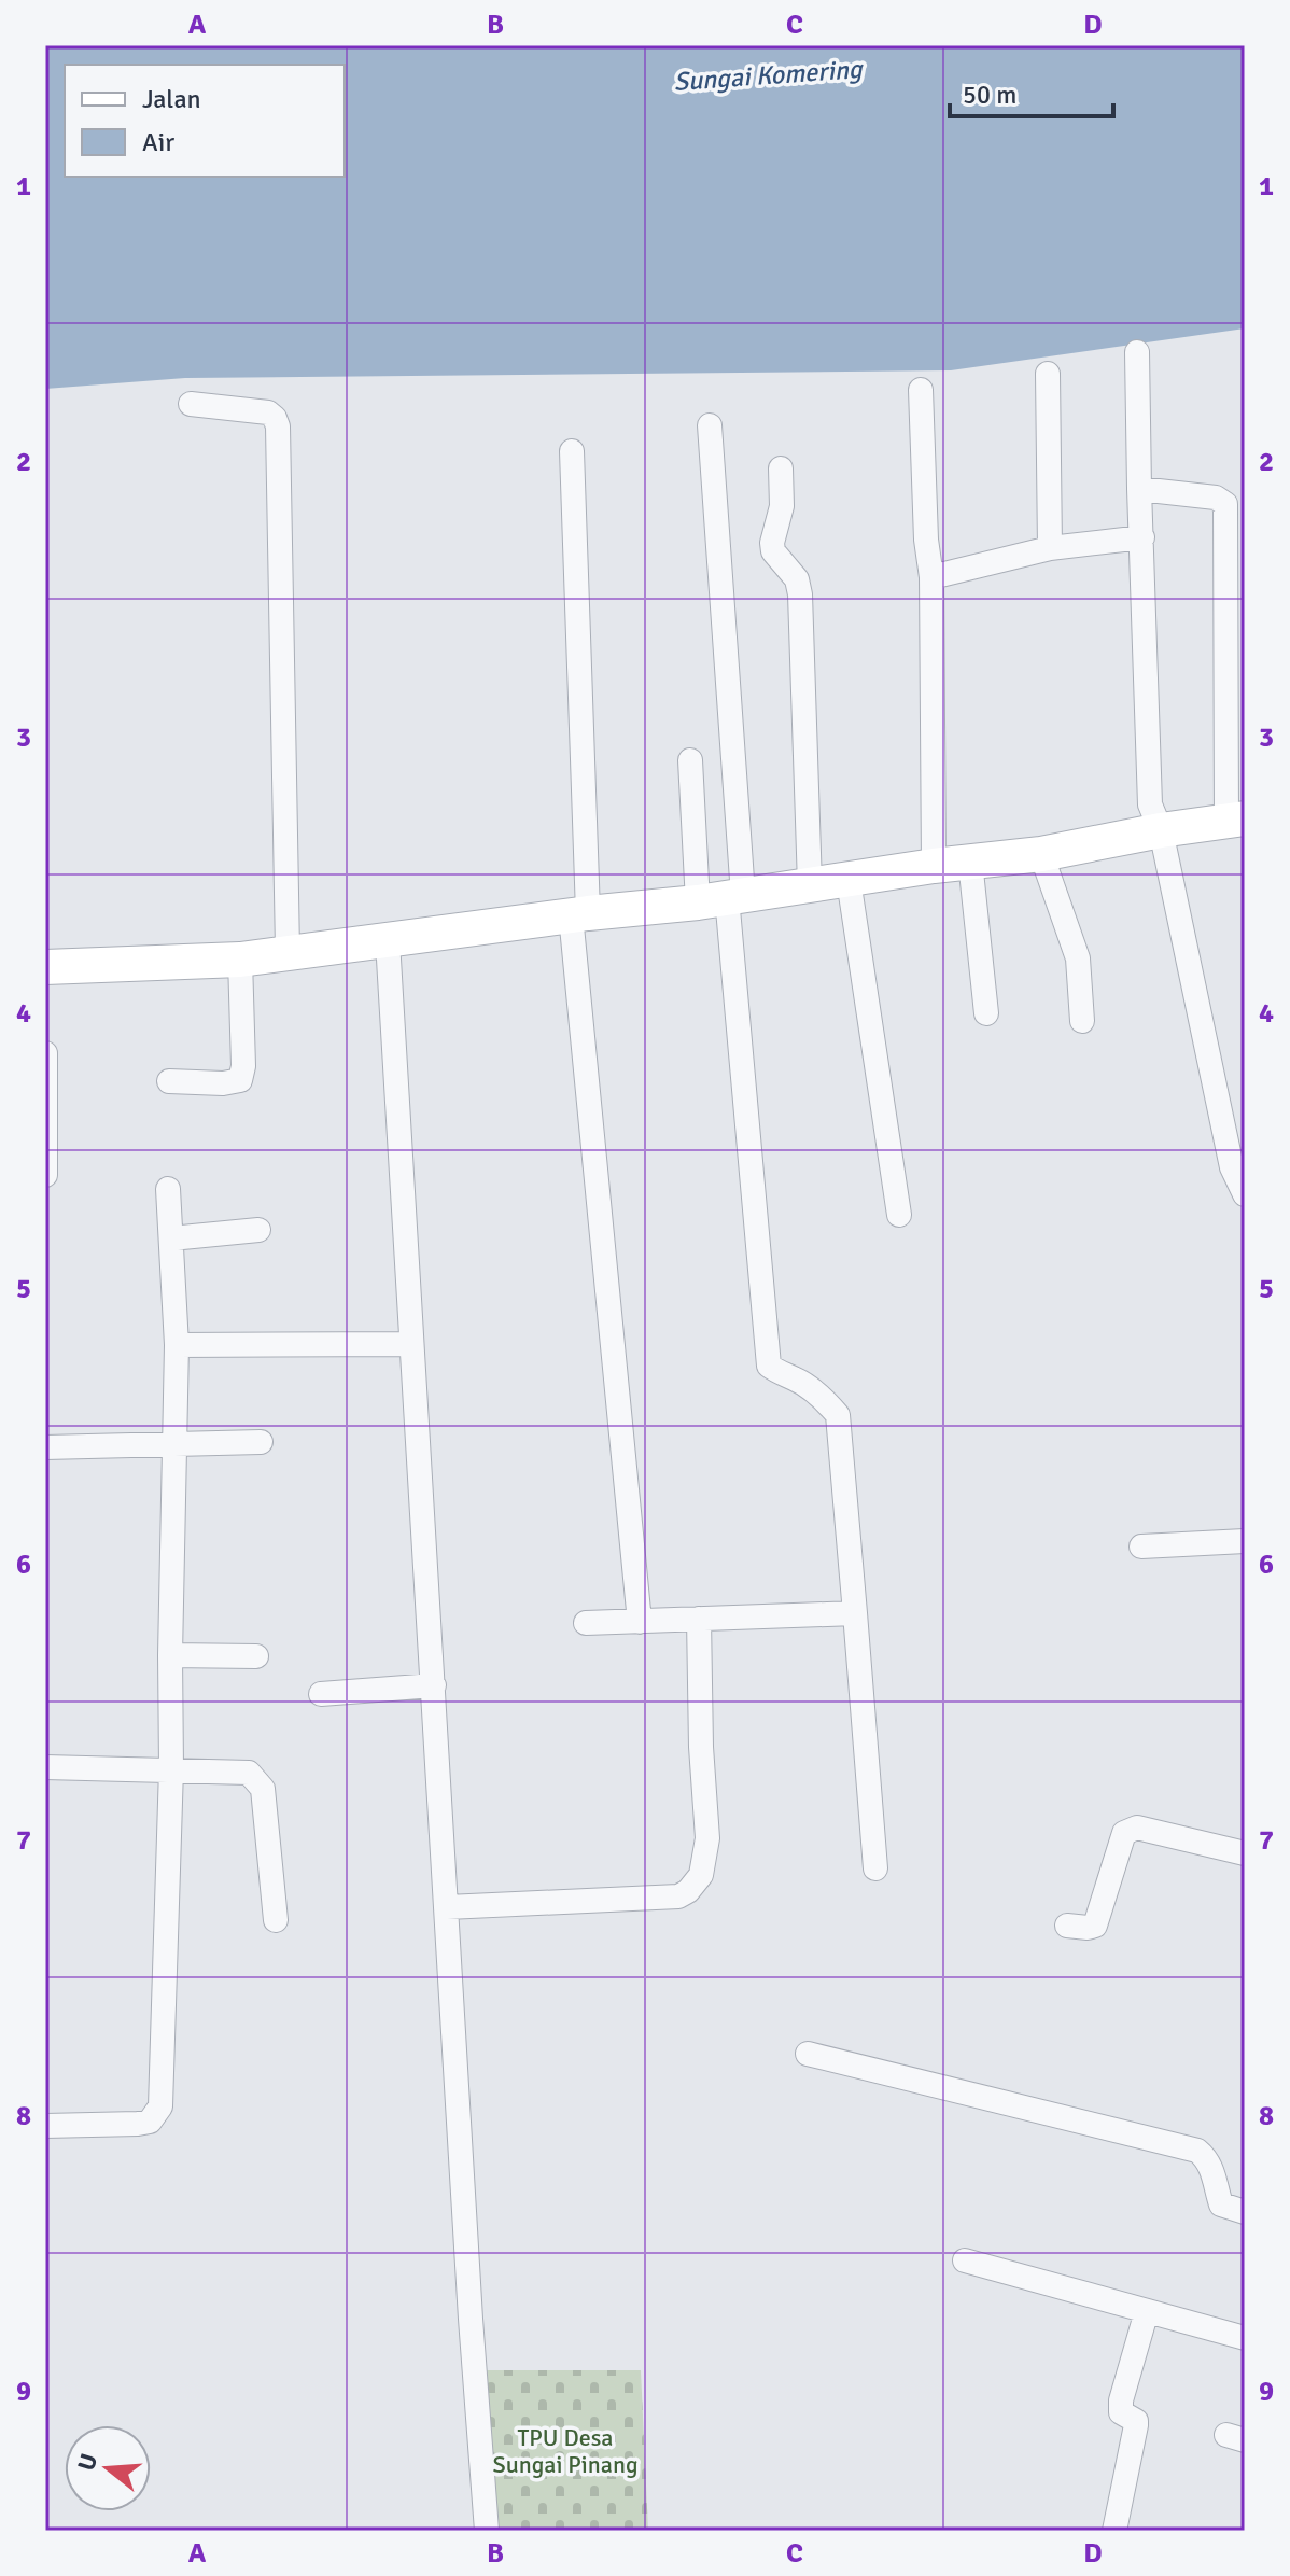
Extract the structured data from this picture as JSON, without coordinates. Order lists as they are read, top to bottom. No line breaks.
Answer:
{"water":["Sungai Komering"],"parks":["TPU Desa Sungai Pinang"],"legend":["Jalan","Air"],"scale_bar":"50 m","north":"left","grid":{"columns":["A","B","C","D"],"rows":["1","2","3","4","5","6","7","8","9"]}}
